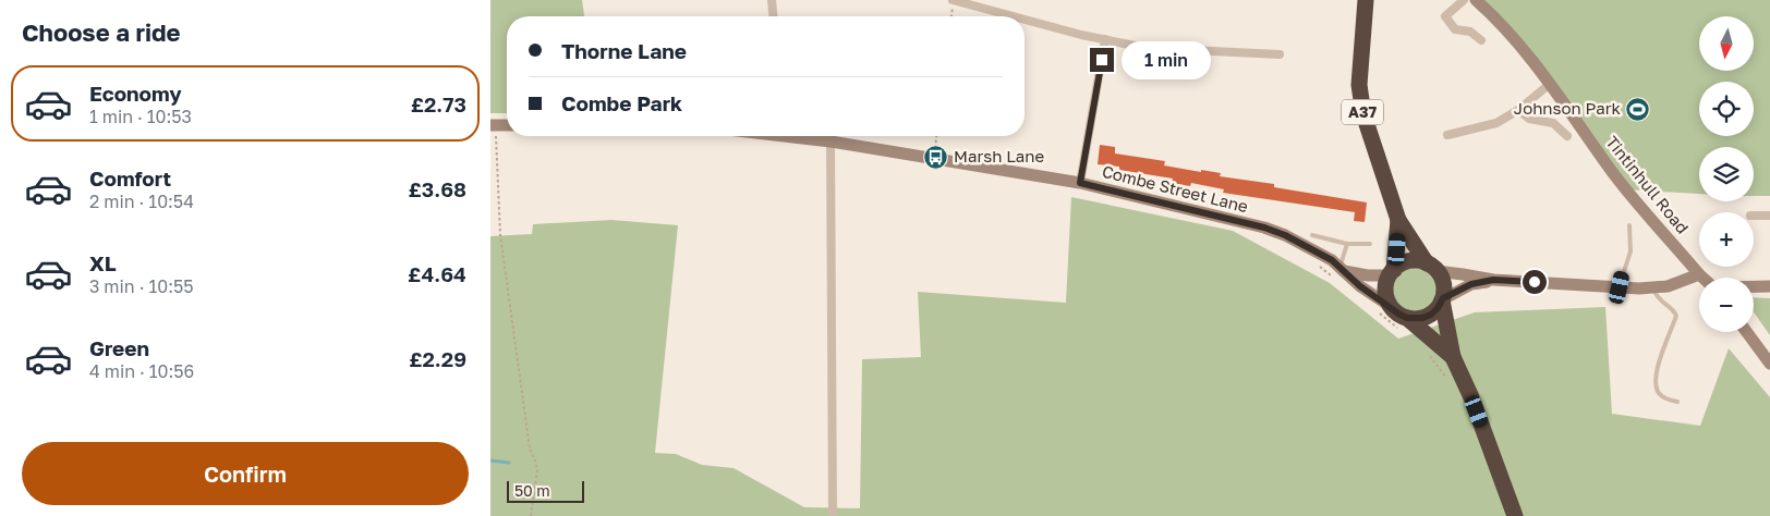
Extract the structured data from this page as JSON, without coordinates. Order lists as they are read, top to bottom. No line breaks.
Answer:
{"streets":{"highway":["A37"],"street":["Tintinhull Road","Combe Street Lane"]},"crossings":[["A37","Combe Street Lane"]],"places":{"sports":["Johnson Park"],"bus stop":["Marsh Lane"]},"scale_bar":"50 m","north":"bottom","page":{"heading":"Choose a ride","map_buttons":["+","−"],"banner":["Thorne Lane","Combe Park"],"bubble":"1 min","list":[{"name":"Economy","note":"1 min · 10:53","value":"£2.73"},{"name":"Comfort","note":"2 min · 10:54","value":"£3.68"},{"name":"XL","note":"3 min · 10:55","value":"£4.64"},{"name":"Green","note":"4 min · 10:56","value":"£2.29"}],"buttons":"Confirm","scale":"50 m"}}
